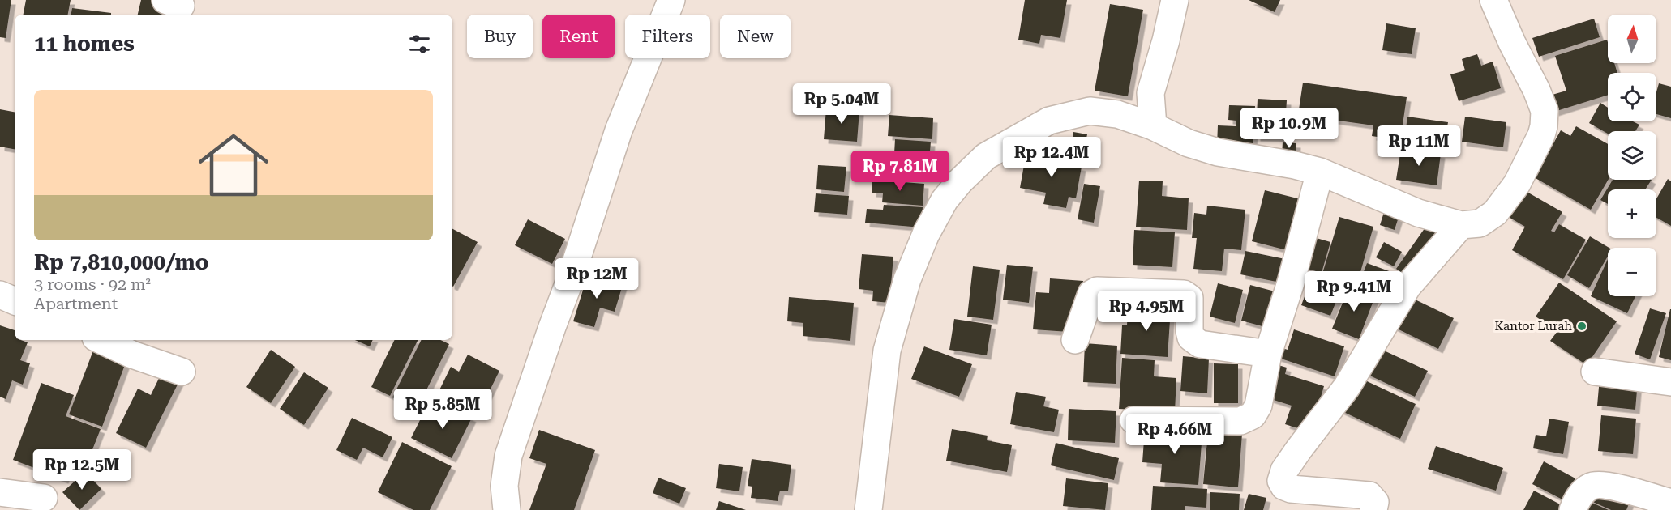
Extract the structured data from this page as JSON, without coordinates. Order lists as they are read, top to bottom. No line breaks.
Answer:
{"places":["Kantor Lurah"],"north":"top","page":{"map_buttons":["+","−"],"chip":["Buy","Rent","Filters","New"],"heading":"11 homes","list":[{"name":"Rp 7,810,000/mo","note":"3 rooms · 92 m² · Apartment"}],"price":["Rp 5.04M","Rp 10.9M","Rp 11M","Rp 12.4M","Rp 7.81M","Rp 12M","Rp 9.41M","Rp 4.95M","Rp 5.85M","Rp 4.66M","Rp 12.5M"]}}
